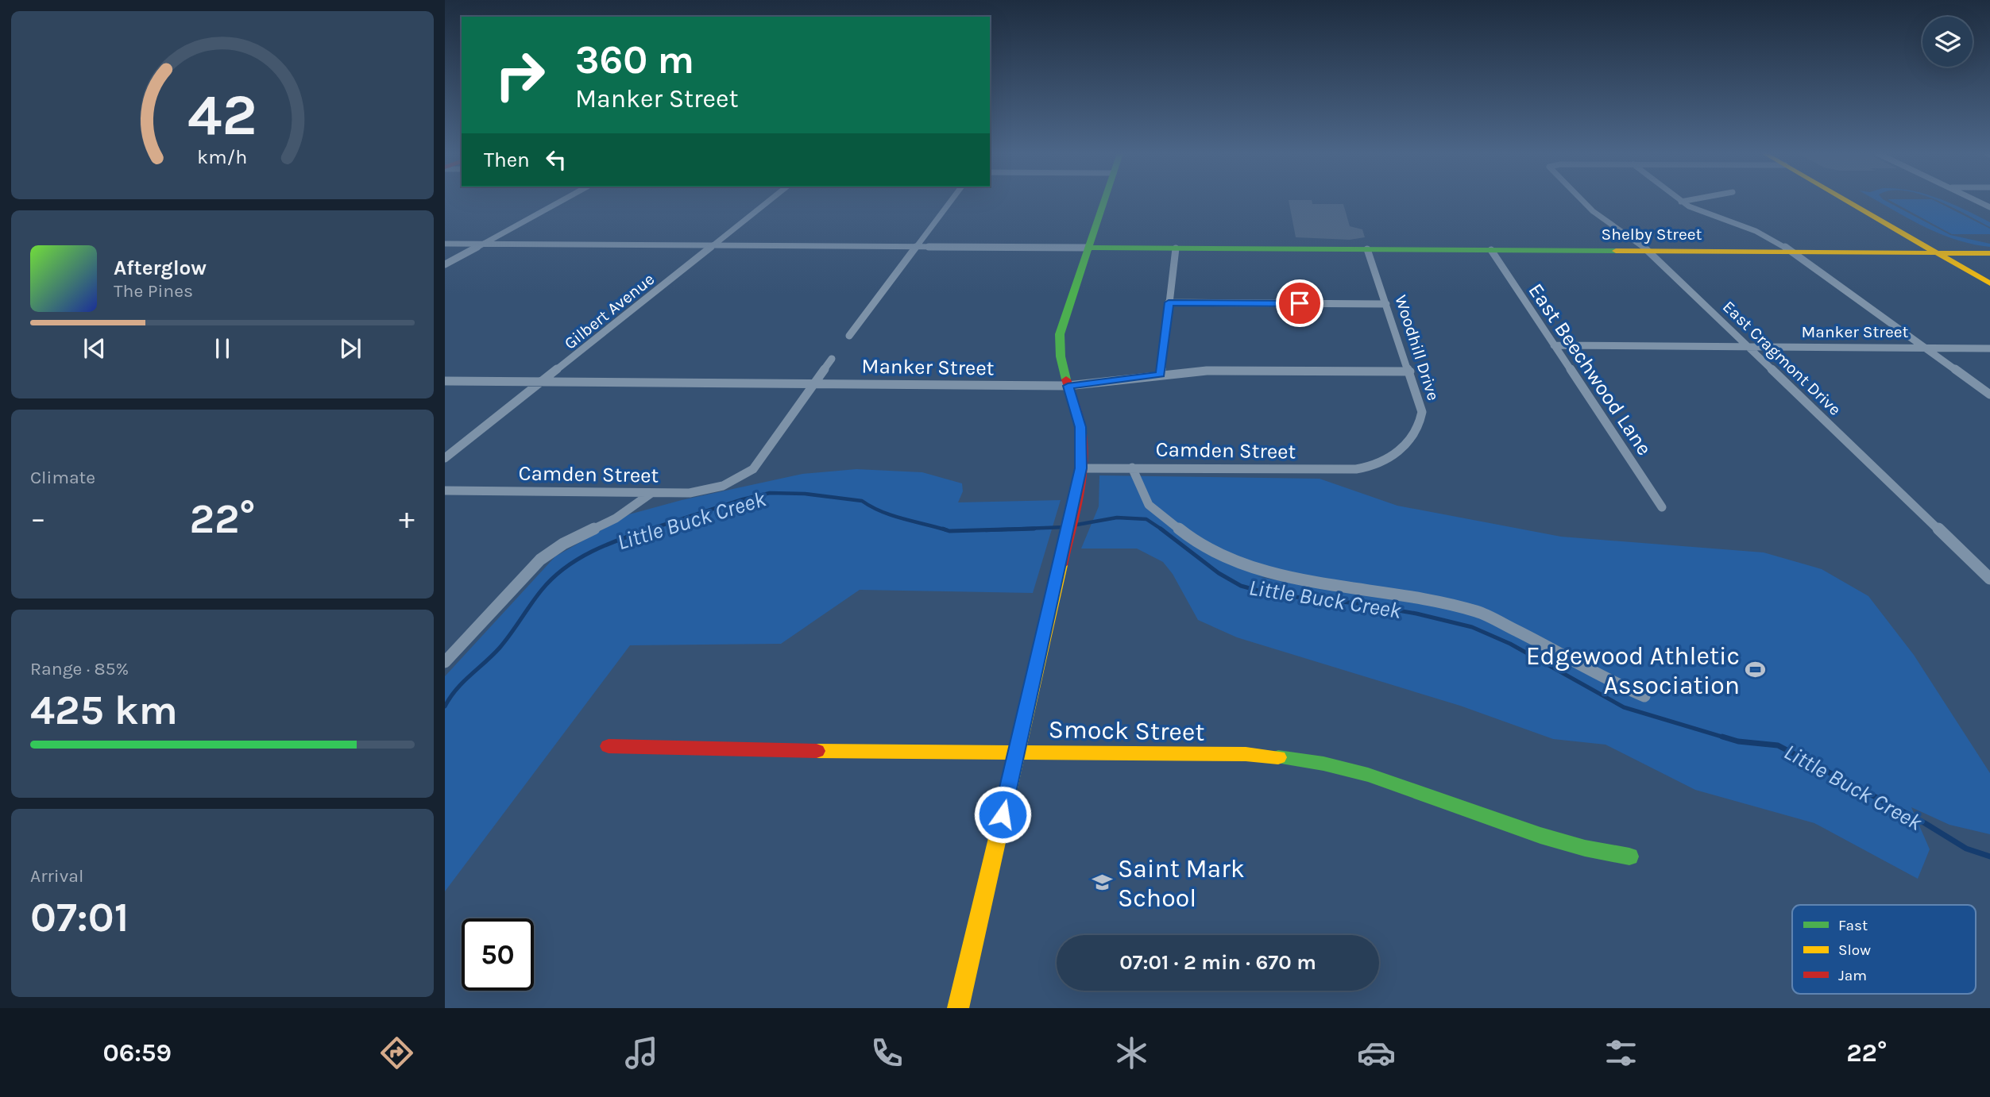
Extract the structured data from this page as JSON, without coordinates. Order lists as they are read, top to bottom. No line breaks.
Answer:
{"streets":{"street":["Shelby Street","Gilbert Avenue","Manker Street","Woodhill Drive","East Cragmont Drive","East Beechwood Lane","Camden Street","Smock Street"]},"crossings":[["Shelby Street","Gilbert Avenue"],["Shelby Street","Woodhill Drive"],["Shelby Street","East Cragmont Drive"],["Shelby Street","East Beechwood Lane"],["Gilbert Avenue","Manker Street"],["Manker Street","Woodhill Drive"],["Manker Street","East Cragmont Drive"],["Manker Street","East Beechwood Lane"],["Manker Street","Camden Street"],["Woodhill Drive","Camden Street"]],"water":["Little Buck Creek"],"places":{"sports":["Edgewood Athletic Association"],"school or university":["Saint Mark School"]},"legend":["Fast","Slow","Jam"],"page":{"turn":["360 m","Manker Street"],"then":"Then","song":["Afterglow","The Pines"],"tile":["Climate",["Range · 85%","425 km"],["Arrival","07:01"]],"heat":["−","22°","+"],"limit":"50","trip":"07:01 · 2 min · 670 m","tabs":["06:59","22°"],"gauge":["42","km/h"]}}
